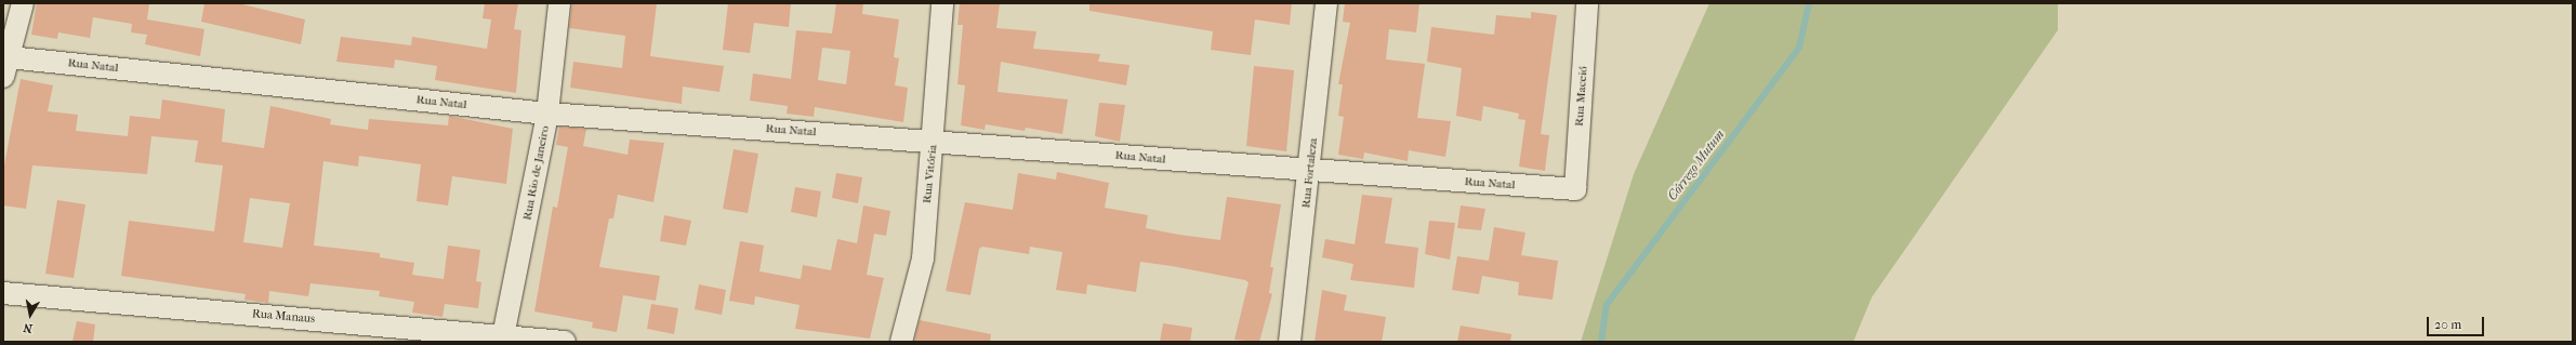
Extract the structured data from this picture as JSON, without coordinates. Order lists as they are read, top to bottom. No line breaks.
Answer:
{"streets":{"street":["Rua Natal","Rua Maceió","Rua Rio de Janeiro","Rua Fortaleza","Rua Vitória","Rua Manaus"]},"crossings":[["Rua Natal","Rua Maceió"],["Rua Natal","Rua Rio de Janeiro"],["Rua Natal","Rua Fortaleza"],["Rua Natal","Rua Vitória"],["Rua Rio de Janeiro","Rua Manaus"]],"water":["Córrego Mutum"],"scale_bar":"20 m","north":"bottom"}
